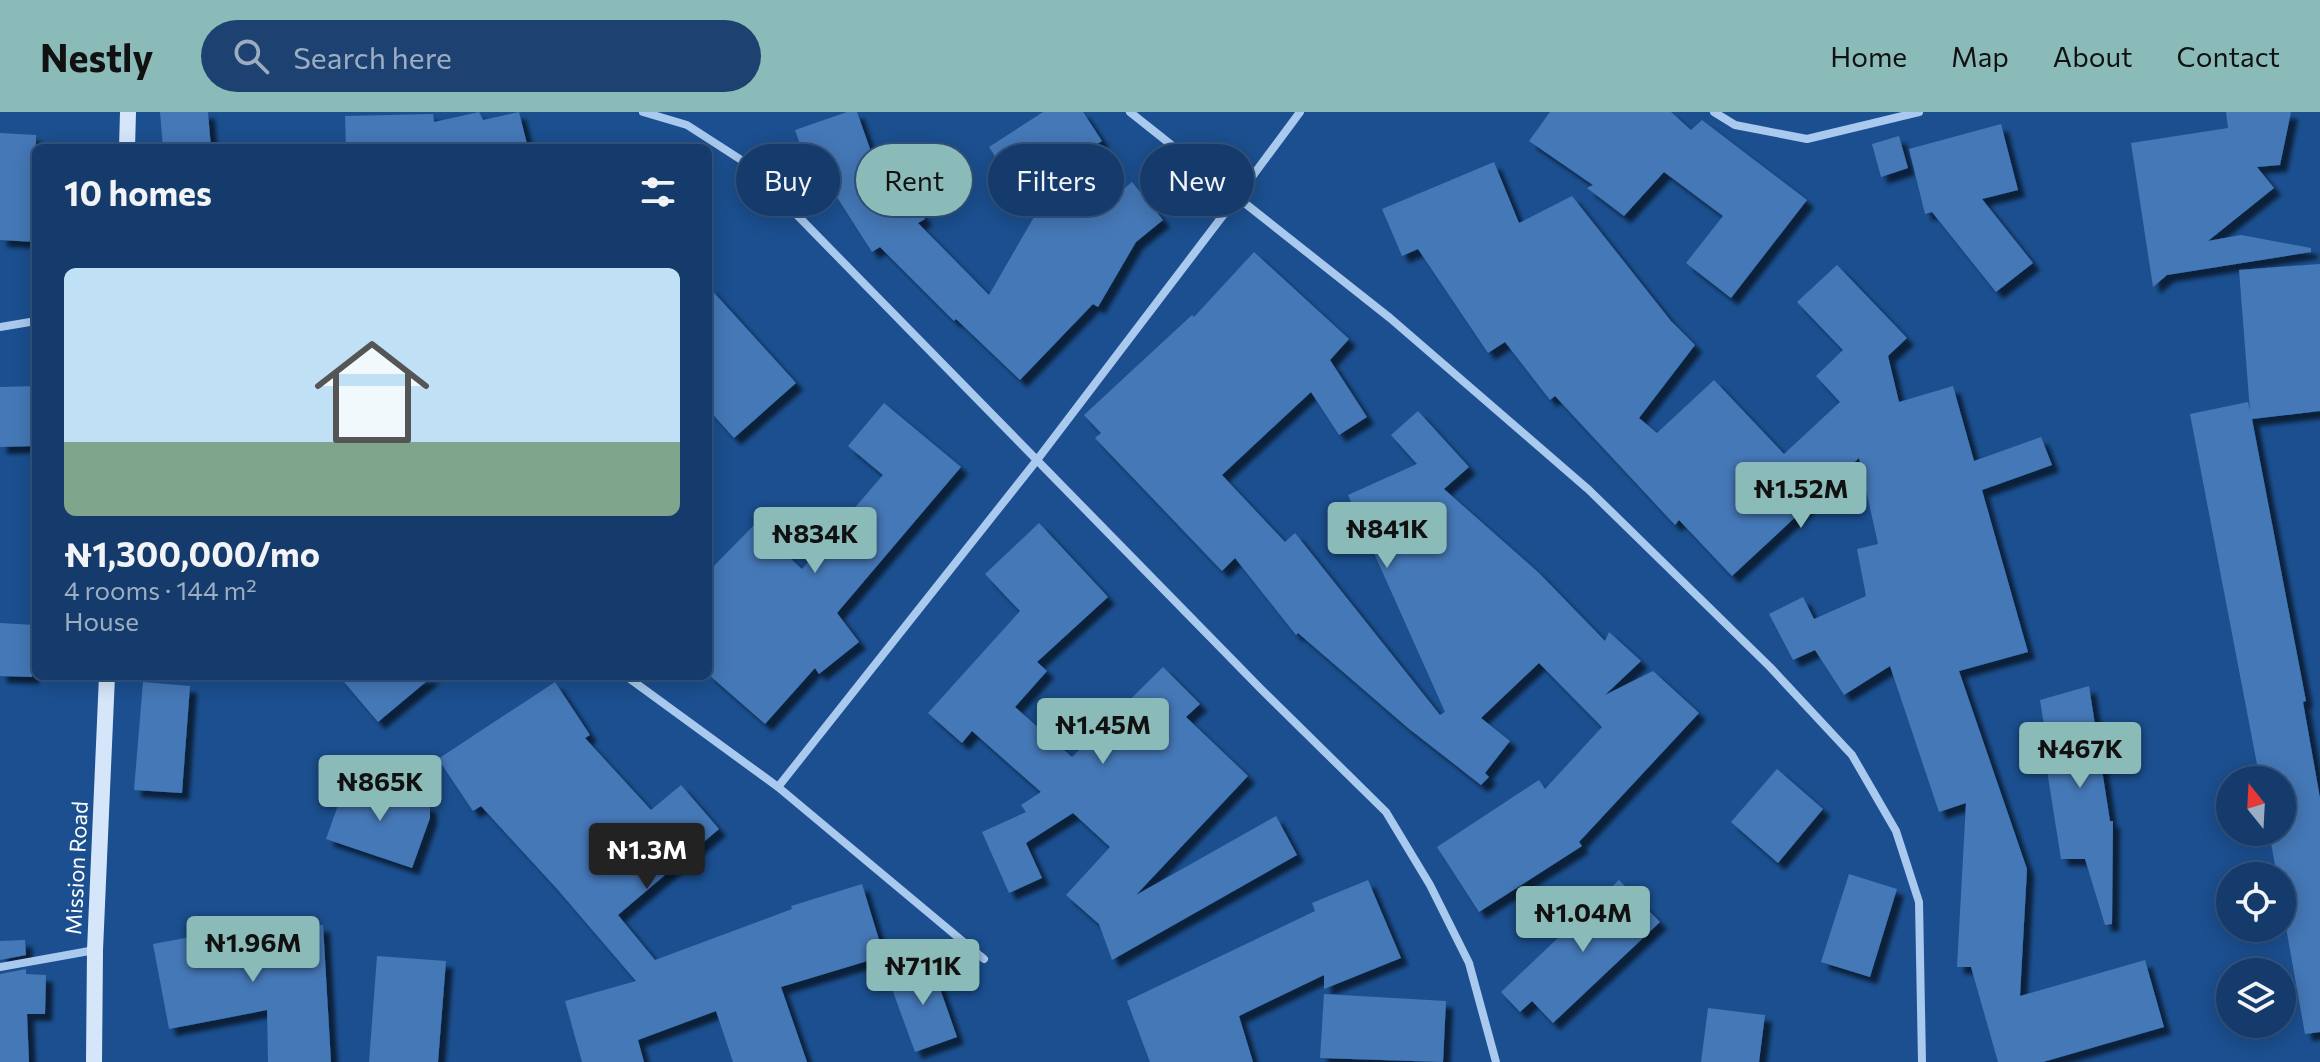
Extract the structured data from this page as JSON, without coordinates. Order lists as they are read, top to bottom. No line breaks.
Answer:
{"streets":{"street":["Mission Road"]},"north":"top","page":{"header":"Nestly","search":"Search here","nav":["Home","Map","About","Contact"],"chip":["Buy","Rent","Filters","New"],"heading":"10 homes","list":[{"name":"₦1,300,000/mo","note":"4 rooms · 144 m² · House"}],"price":["₦1.52M","₦841K","₦834K","₦1.45M","₦467K","₦865K","₦1.3M","₦1.04M","₦1.96M","₦711K"]}}
